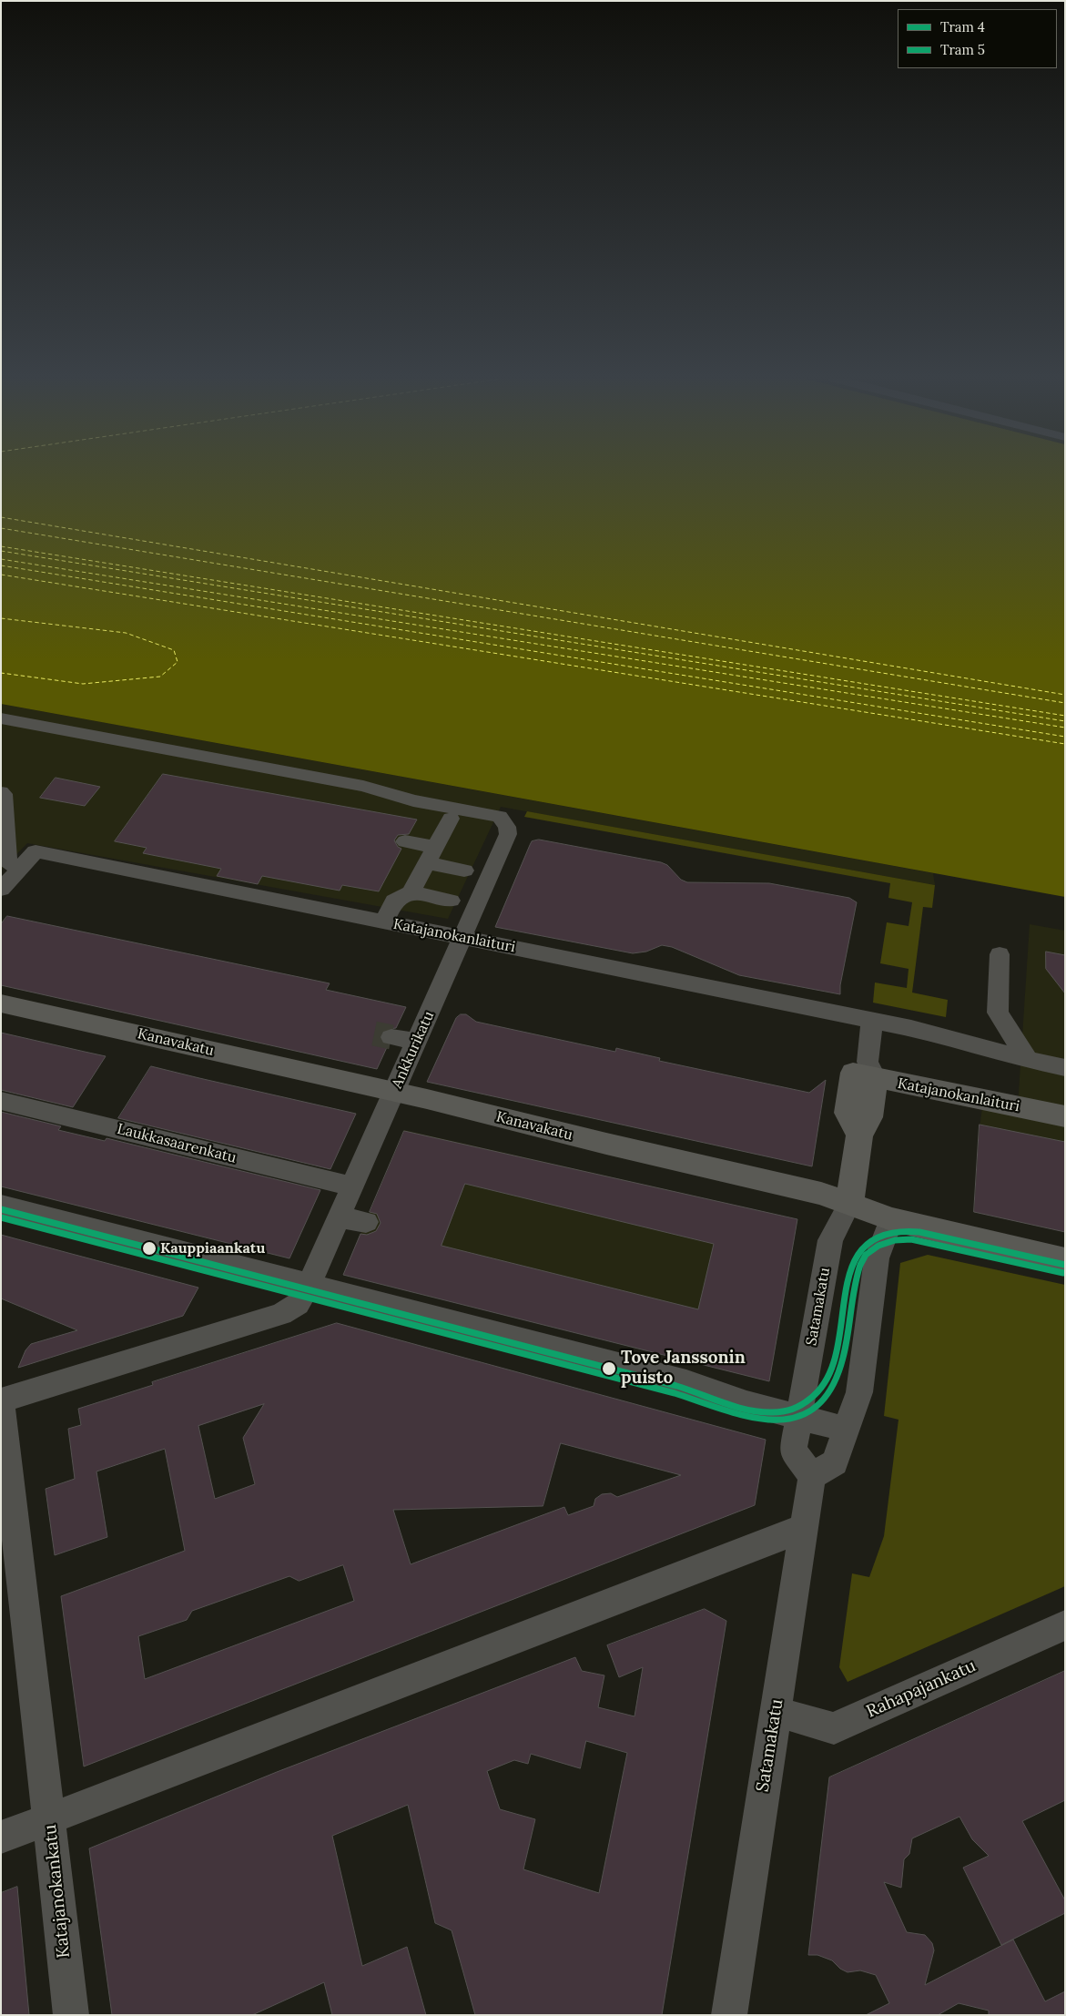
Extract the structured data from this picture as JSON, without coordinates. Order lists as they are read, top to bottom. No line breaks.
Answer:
{"streets":{"main road":["Katajanokanlaituri","Kanavakatu","Satamakatu"],"street":["Ankkurikatu","Laukkasaarenkatu","Rahapajankatu","Katajanokankatu"]},"crossings":[["Katajanokanlaituri","Ankkurikatu"],["Katajanokanlaituri","Satamakatu"],["Kanavakatu","Ankkurikatu"],["Kanavakatu","Satamakatu"],["Ankkurikatu","Laukkasaarenkatu"],["Satamakatu","Rahapajankatu"]],"places":["Kauppiaankatu","Tove Janssonin puisto"],"lines":["tram line 4","tram line 5"],"legend":["Tram 4","Tram 5"]}
